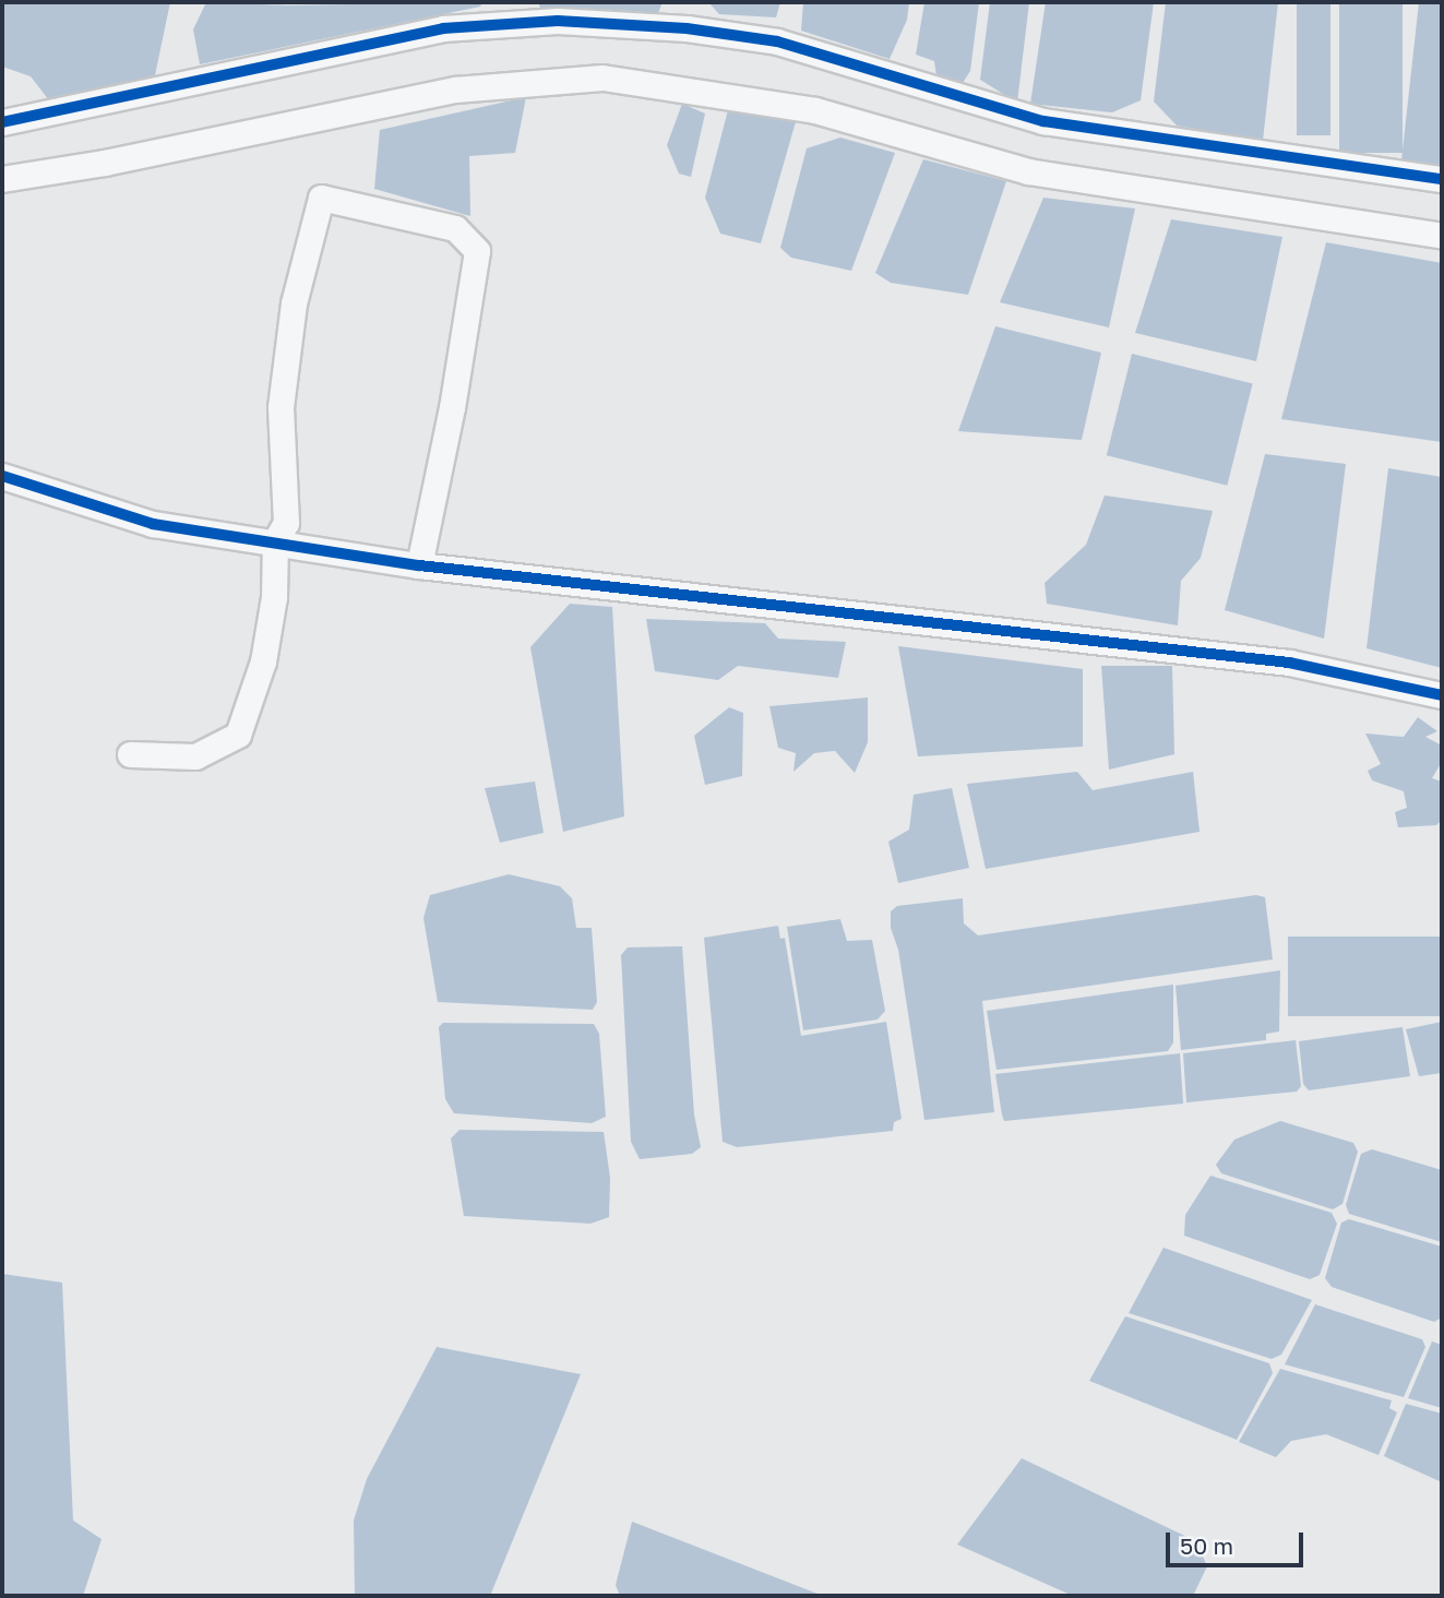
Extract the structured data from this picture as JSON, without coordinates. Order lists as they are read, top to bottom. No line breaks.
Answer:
{"scale_bar":"50 m"}
